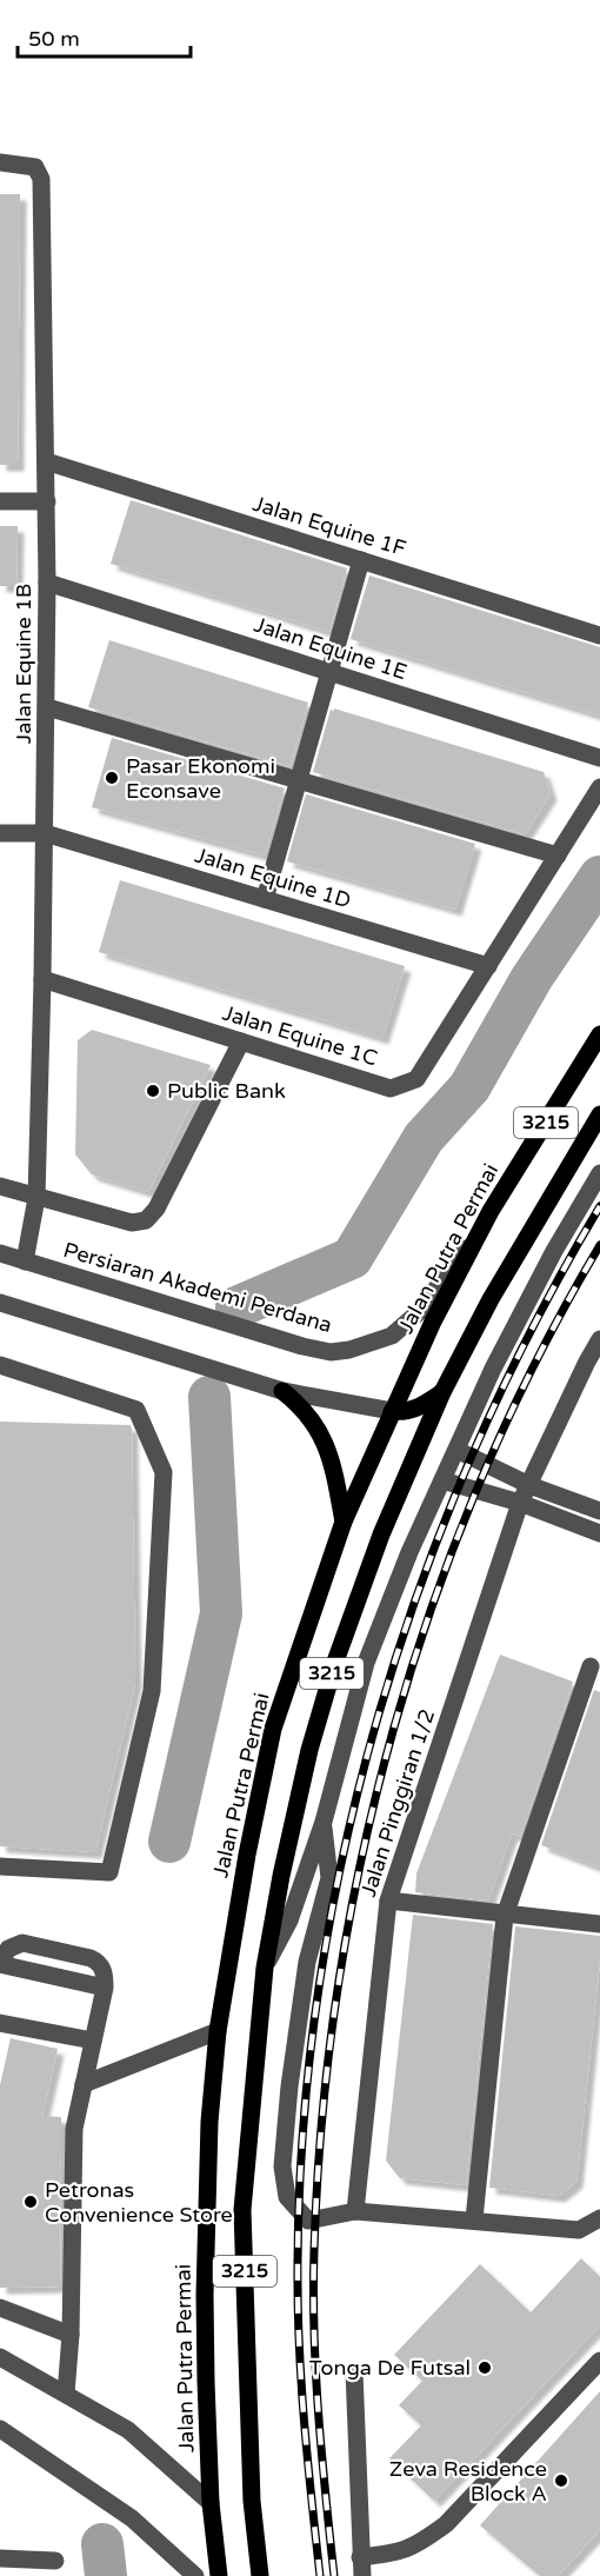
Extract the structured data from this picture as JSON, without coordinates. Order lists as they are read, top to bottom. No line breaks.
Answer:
{"streets":{"main road":["3215","Jalan Putra Permai"],"street":["Jalan Equine 1F","Jalan Equine 1E","Jalan Equine 1B","Jalan Equine 1D","Jalan Equine 1C","Persiaran Akademi Perdana","Jalan Pinggiran 1/2"]},"crossings":[["Jalan Equine 1F","Jalan Equine 1B"],["Jalan Equine 1E","Jalan Equine 1B"],["Jalan Equine 1B","Jalan Equine 1D"],["Jalan Equine 1B","Jalan Equine 1C"],["Jalan Equine 1B","Persiaran Akademi Perdana"],["Jalan Equine 1D","Jalan Equine 1C"],["Jalan Putra Permai","Persiaran Akademi Perdana"]],"places":["Pasar Ekonomi Econsave","Public Bank","Petronas Convenience Store","Tonga De Futsal","Zeva Residence Block A"],"scale_bar":"50 m"}
